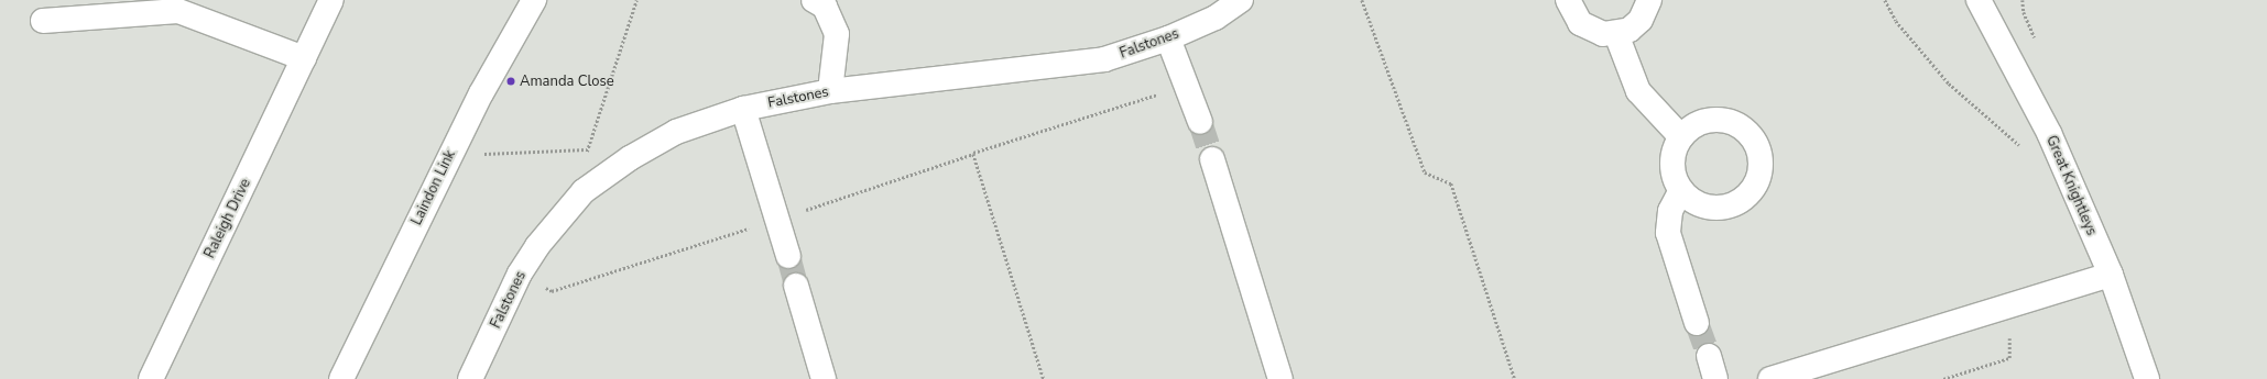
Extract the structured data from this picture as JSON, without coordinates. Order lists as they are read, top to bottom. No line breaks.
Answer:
{"streets":{"street":["Falstones","Great Knightleys","Laindon Link","Raleigh Drive"]},"places":["Amanda Close"]}
